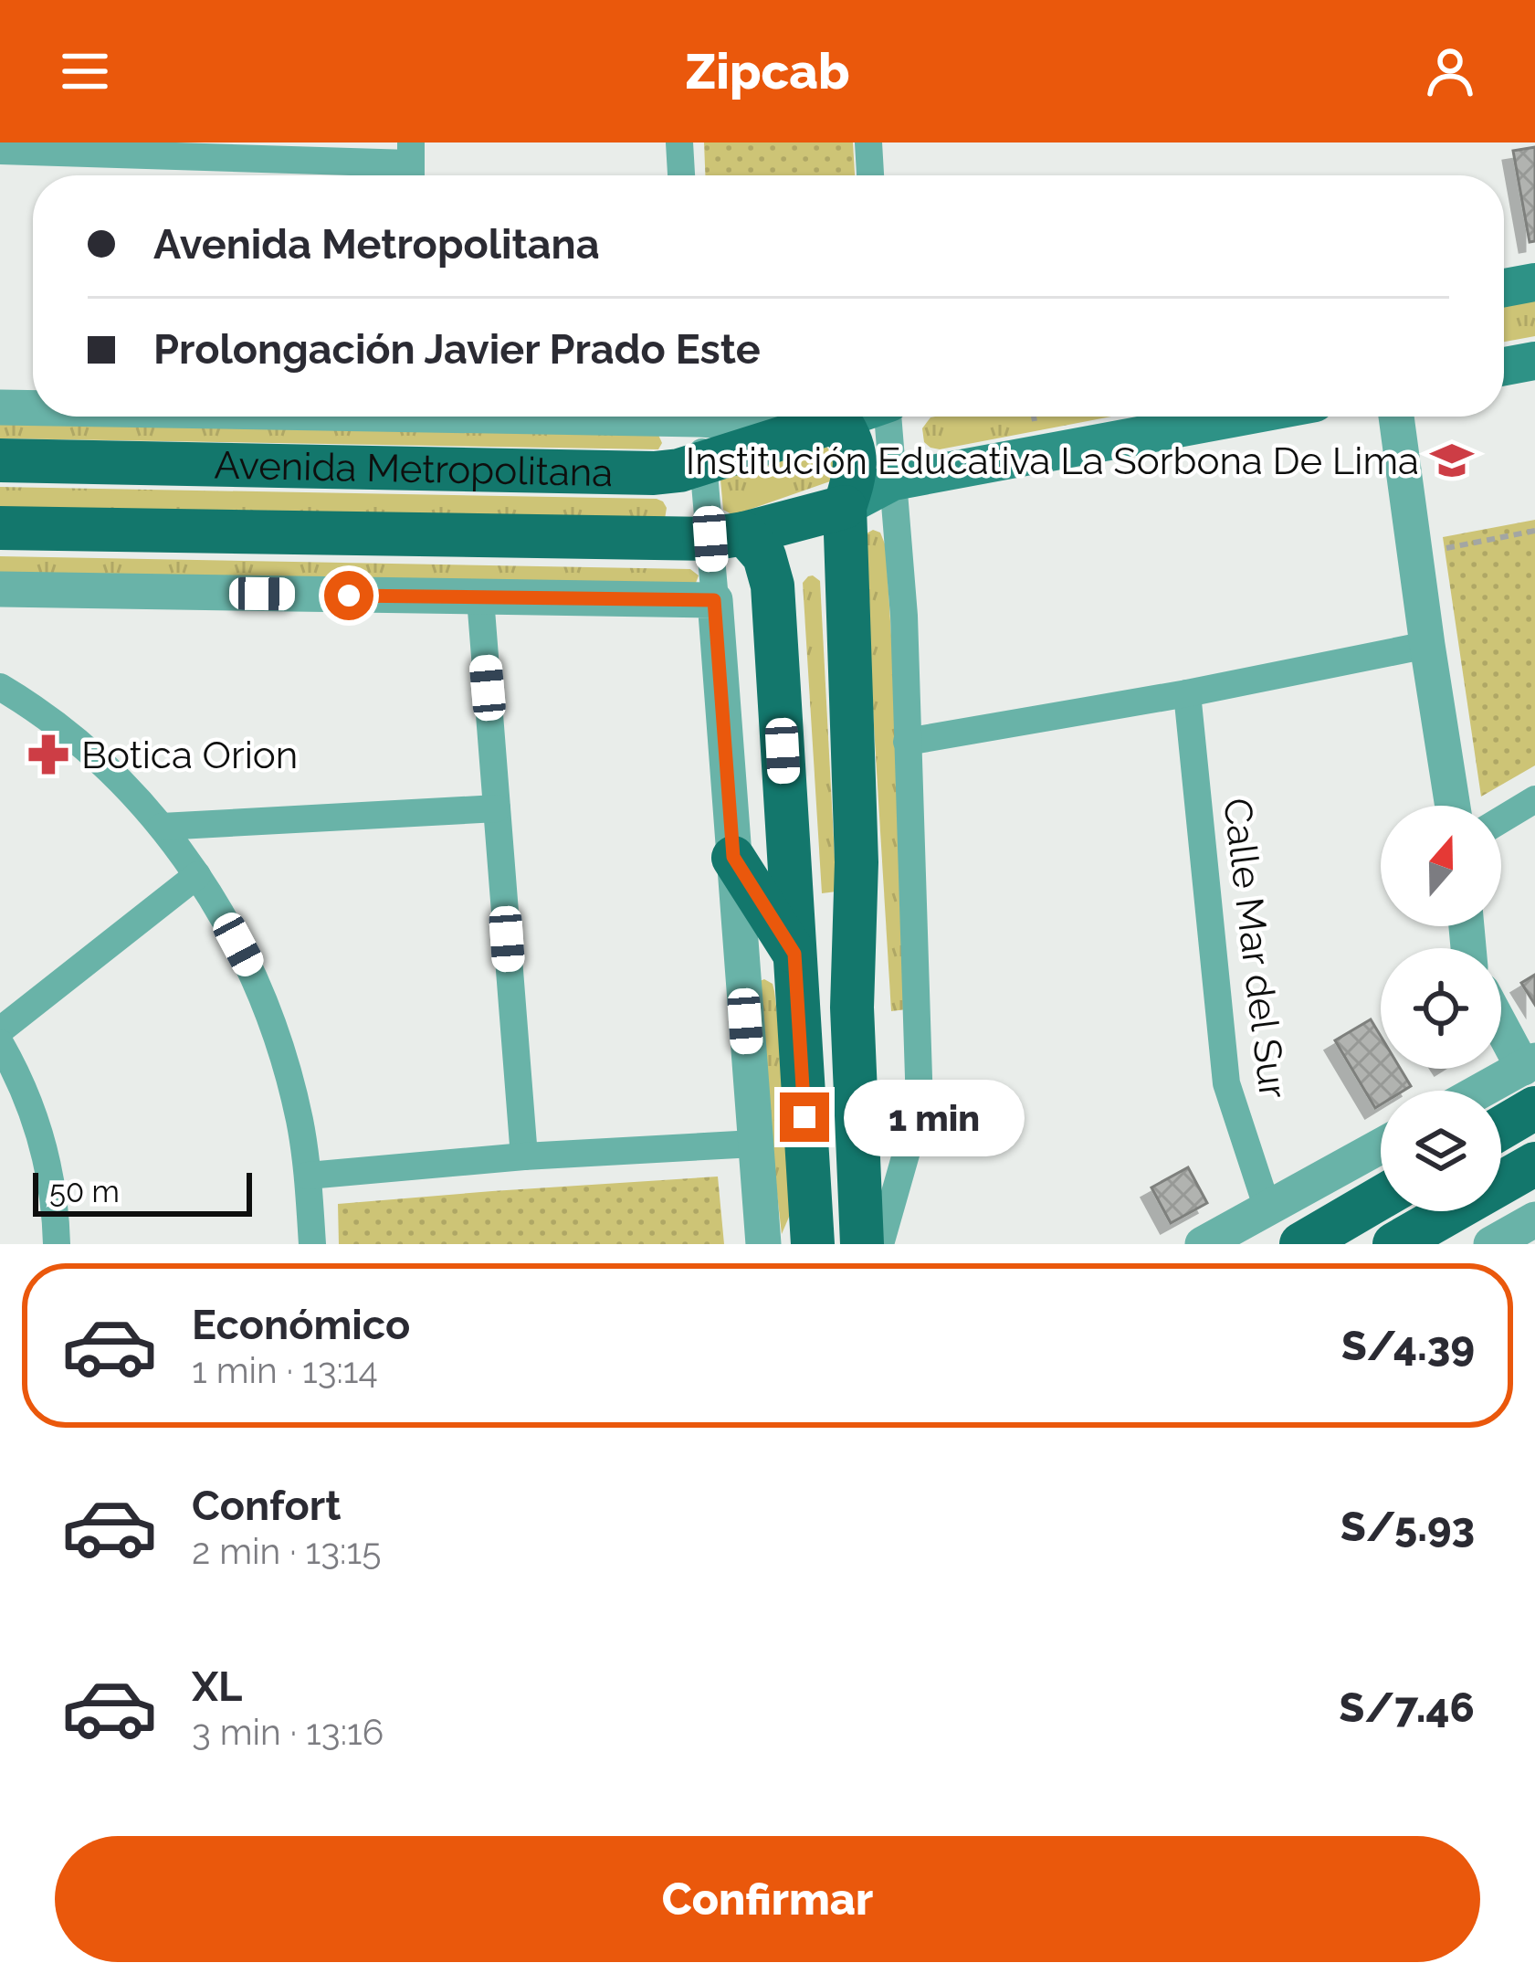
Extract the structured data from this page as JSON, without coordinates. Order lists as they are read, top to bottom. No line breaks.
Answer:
{"streets":{"main road":["Avenida Metropolitana"],"street":["Calle Mar del Sur"]},"places":{"school or university":["Institución Educativa La Sorbona De Lima"],"pharmacy":["Botica Orion"]},"scale_bar":"50 m","north":"top","page":{"header":"Zipcab","banner":["Avenida Metropolitana","Prolongación Javier Prado Este"],"bubble":"1 min","scale":"50 m","list":[{"name":"Económico","note":"1 min · 13:14","value":"S/4.39"},{"name":"Confort","note":"2 min · 13:15","value":"S/5.93"},{"name":"XL","note":"3 min · 13:16","value":"S/7.46"}],"buttons":"Confirmar"}}
